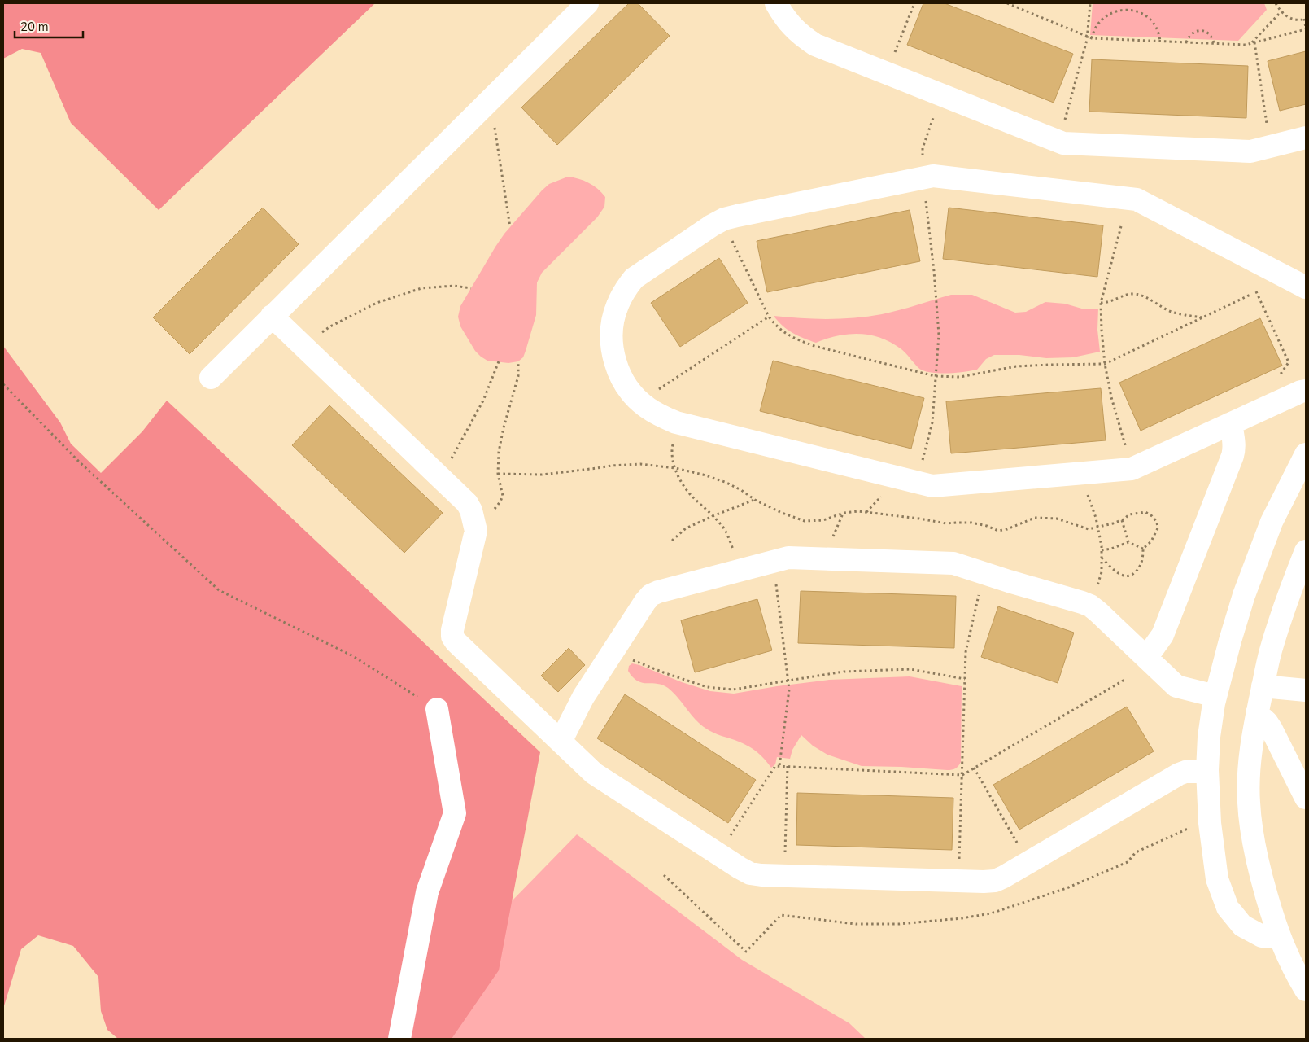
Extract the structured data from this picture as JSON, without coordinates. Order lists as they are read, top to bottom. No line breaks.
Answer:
{"scale_bar":"20 m"}
